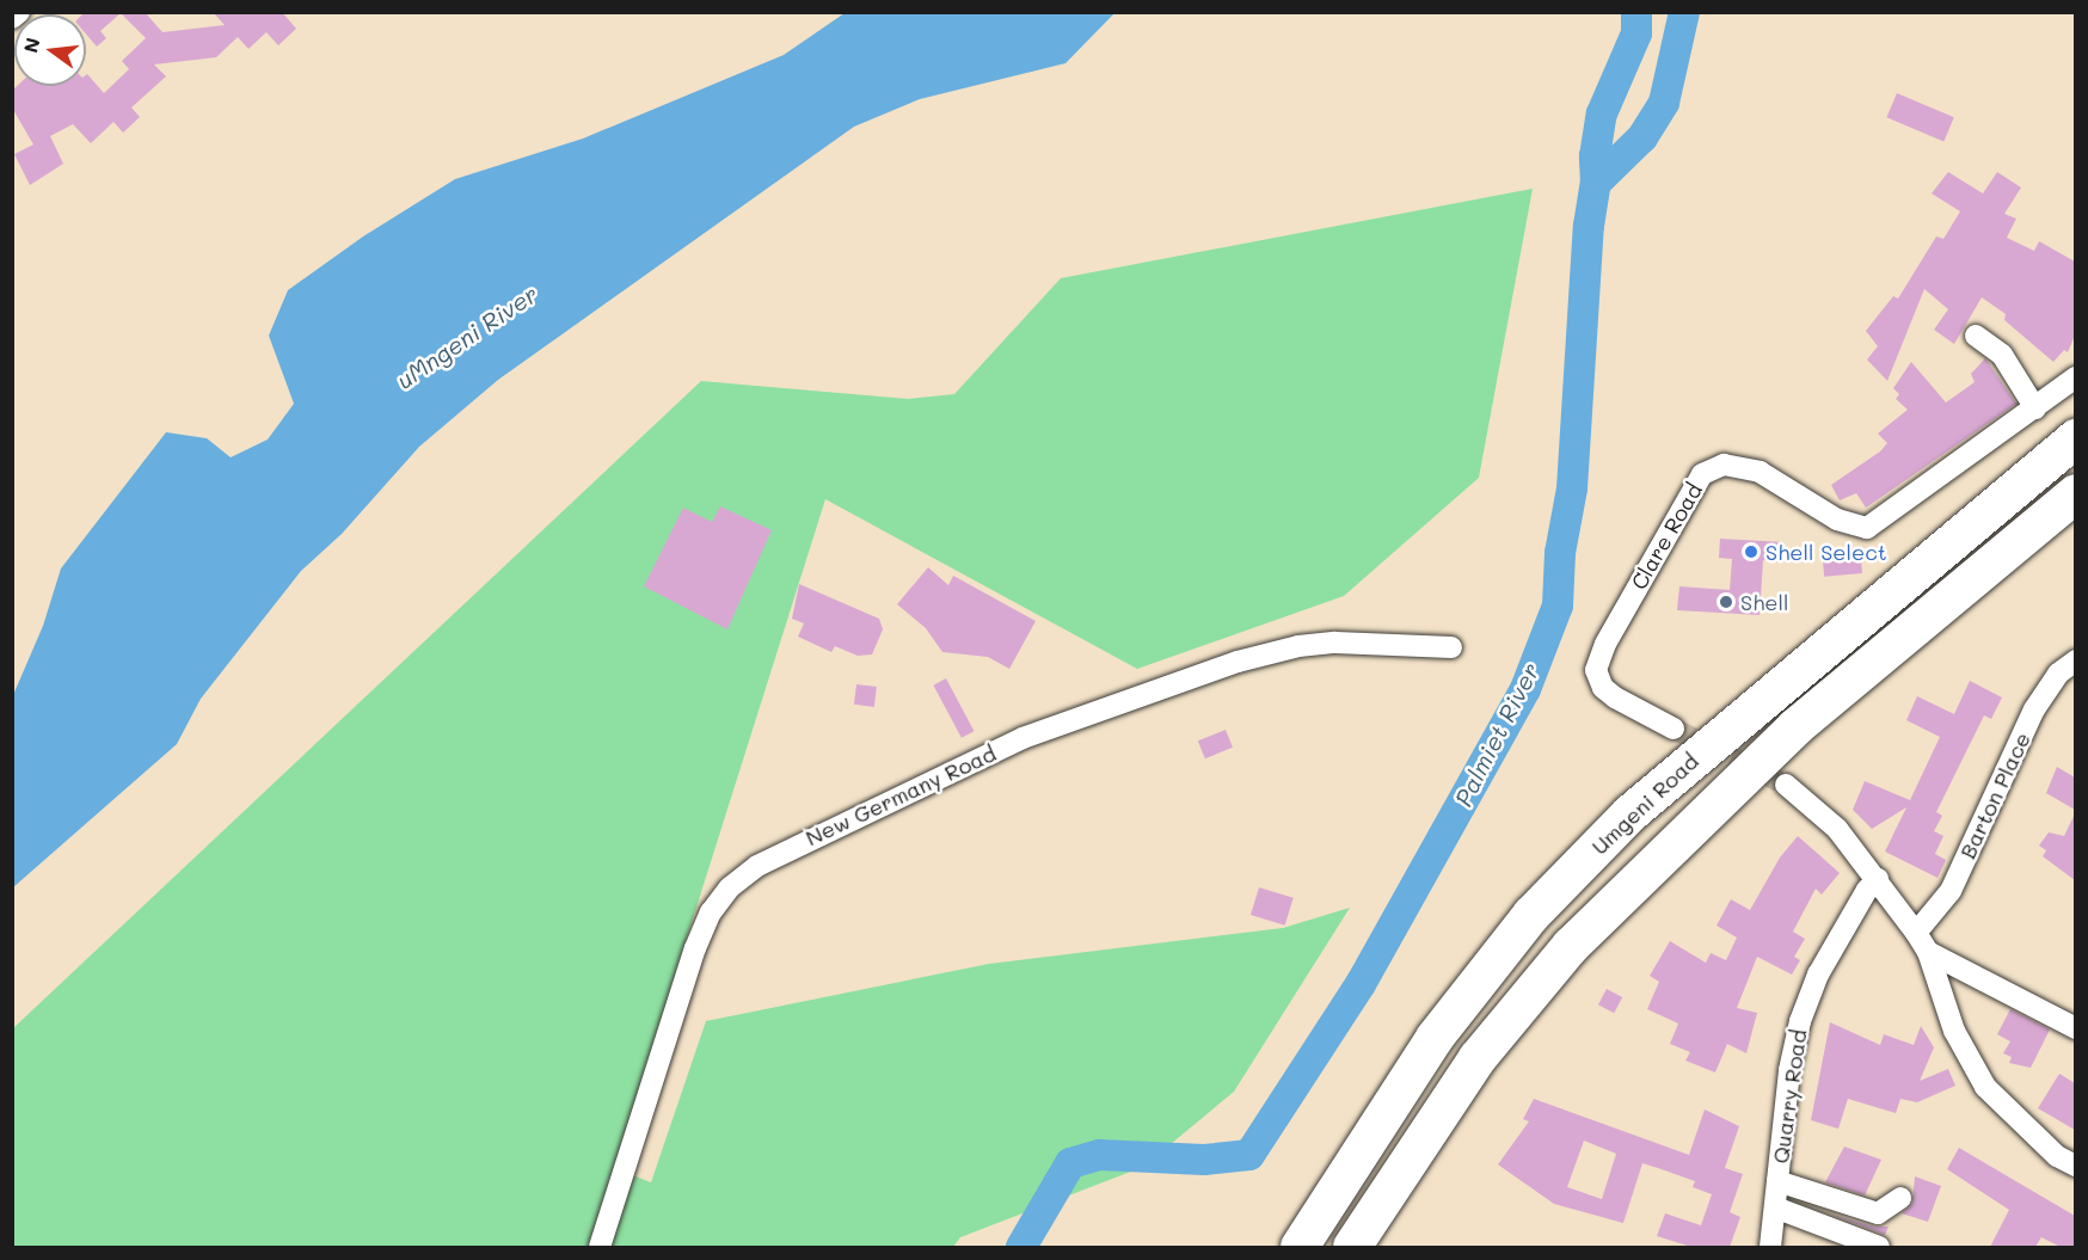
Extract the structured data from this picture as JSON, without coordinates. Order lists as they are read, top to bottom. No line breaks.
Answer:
{"streets":{"highway":["Umgeni Road"],"street":["Clare Road","New Germany Road","Barton Place","Quarry Road"]},"water":["uMngeni River","Palmiet River"],"places":["Shell Select","Shell"],"north":"left"}
